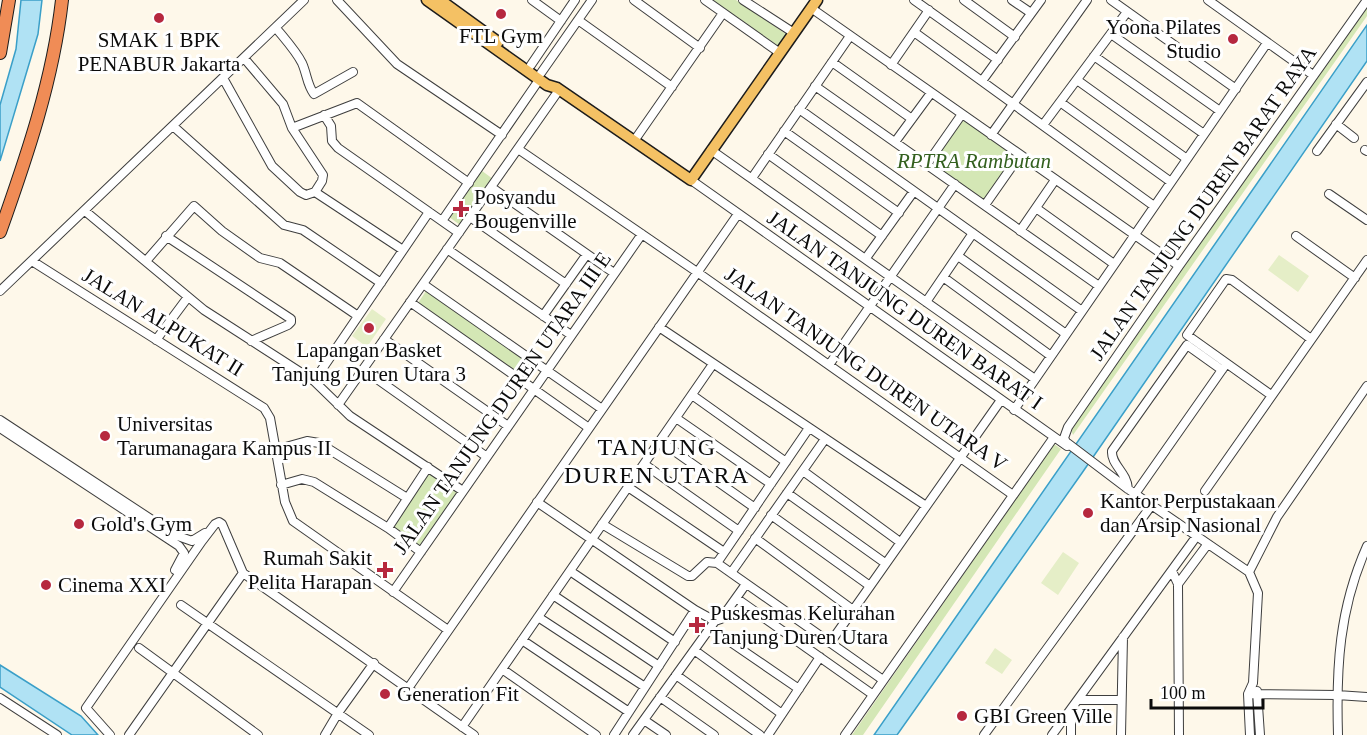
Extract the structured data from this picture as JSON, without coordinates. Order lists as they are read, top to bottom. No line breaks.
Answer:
{"streets":{"street":["JALAN TANJUNG DUREN BARAT RAYA","JALAN TANJUNG DUREN BARAT I","JALAN ALPUKAT II","JALAN TANJUNG DUREN UTARA V","JALAN TANJUNG DUREN UTARA III E"]},"crossings":[["JALAN TANJUNG DUREN BARAT RAYA","JALAN TANJUNG DUREN BARAT I"],["JALAN TANJUNG DUREN UTARA V","JALAN TANJUNG DUREN UTARA III E"]],"districts":["TANJUNG DUREN UTARA"],"parks":["RPTRA Rambutan"],"places":{"other":["FTL Gym","SMAK 1 BPK PENABUR Jakarta","Yoona Pilates Studio","Lapangan Basket Tanjung Duren Utara 3","Universitas Tarumanagara Kampus II","Kantor Perpustakaan dan Arsip Nasional","Gold's Gym","Cinema XXI","Generation Fit","GBI Green Ville"],"health":["Posyandu Bougenville","Rumah Sakit Pelita Harapan","Puskesmas Kelurahan Tanjung Duren Utara"]},"scale_bar":"100 m"}
